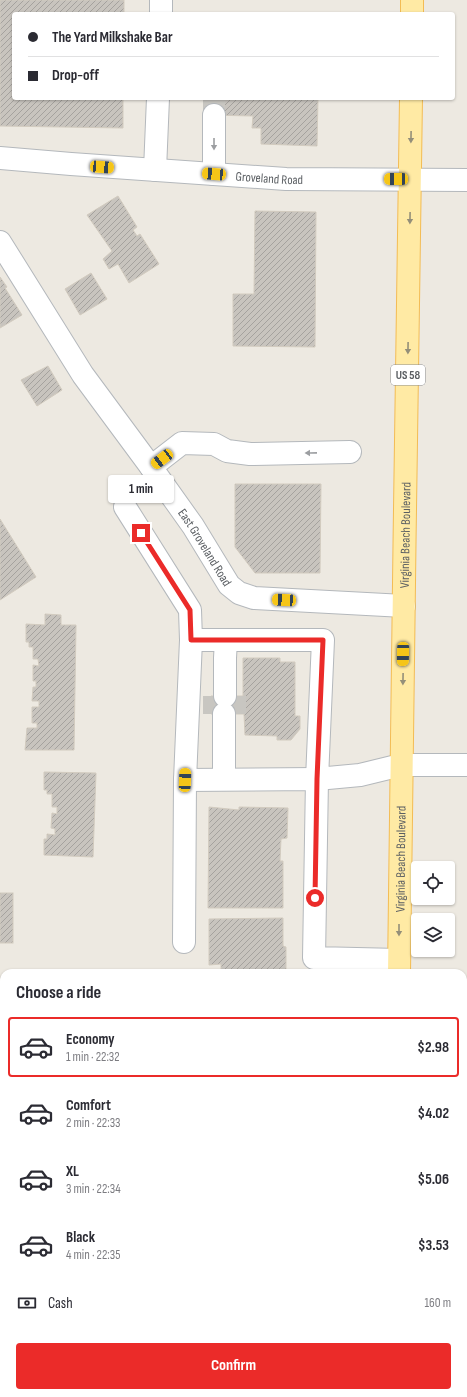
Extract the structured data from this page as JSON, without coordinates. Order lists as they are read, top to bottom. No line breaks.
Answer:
{"streets":{"main road":["US 58","Virginia Beach Boulevard"],"street":["Groveland Road","East Groveland Road"]},"crossings":[["Groveland Road","Virginia Beach Boulevard"],["Virginia Beach Boulevard","East Groveland Road"]],"one_way":["Virginia Beach Boulevard"],"page":{"banner":["The Yard Milkshake Bar","Drop-off"],"bubble":"1 min","heading":"Choose a ride","list":[{"name":"Economy","note":"1 min · 22:32","value":"$2.98"},{"name":"Comfort","note":"2 min · 22:33","value":"$4.02"},{"name":"XL","note":"3 min · 22:34","value":"$5.06"},{"name":"Black","note":"4 min · 22:35","value":"$3.53"}],"pay":["Cash","160 m"],"buttons":"Confirm"}}
